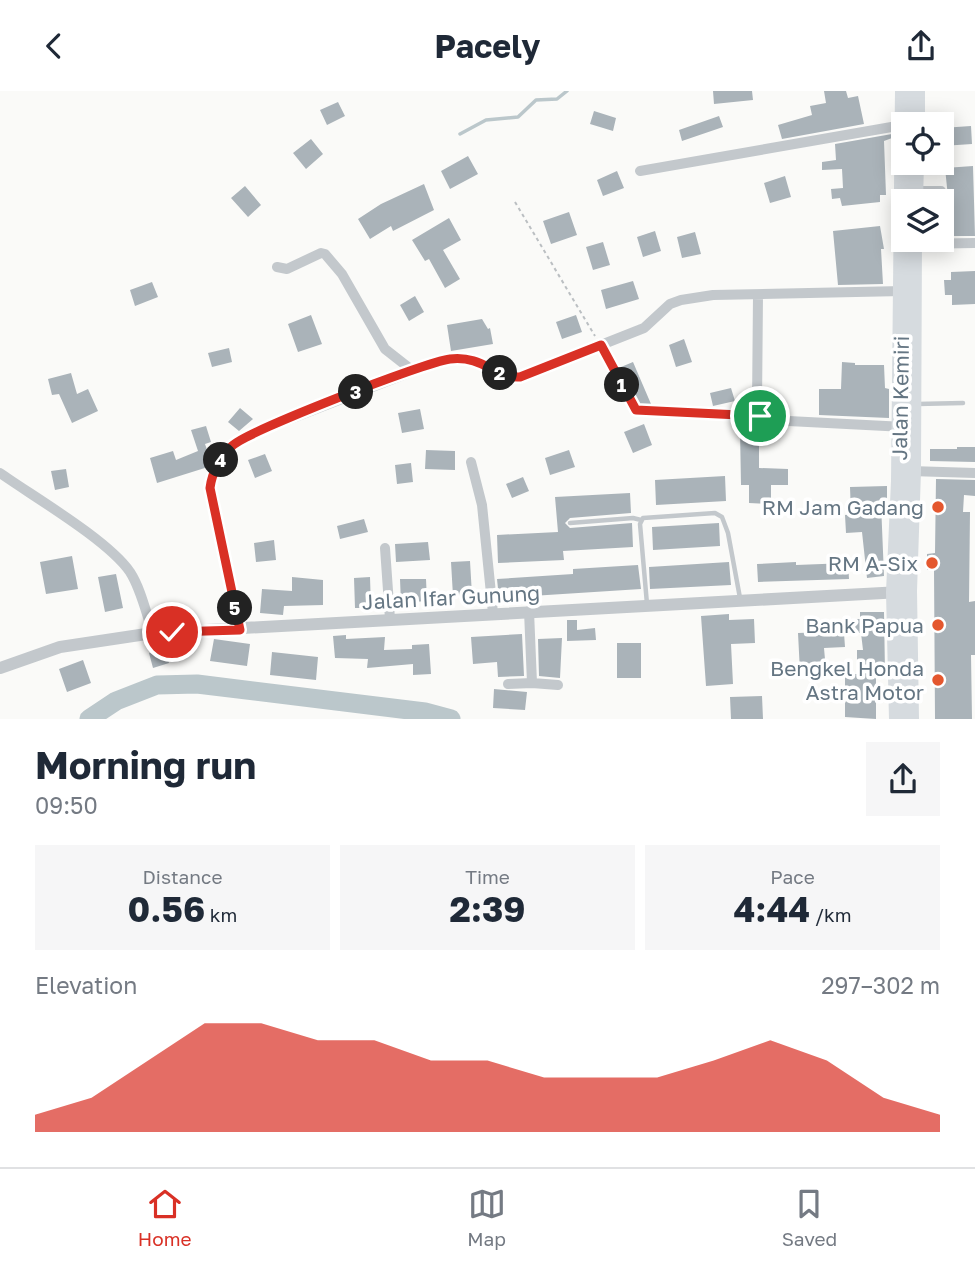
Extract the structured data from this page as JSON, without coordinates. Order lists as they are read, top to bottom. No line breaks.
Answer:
{"streets":{"highway":["Jalan Kemiri"],"street":["Jalan Ifar Gunung"]},"crossings":[["Jalan Kemiri","Jalan Ifar Gunung"]],"places":["RM Jam Gadang","RM A-Six","Bank Papua","Bengkel Honda Astra Motor"],"page":{"header":"Pacely","pins":["2","1","3","4","5"],"heading":["Morning run","09:50"],"stats":[["Distance","0.56 km"],["Time","2:39"],["Pace","4:44 /km"]],"chart":["Elevation","297–302 m"],"tabs":["Home","Map","Saved"]}}
